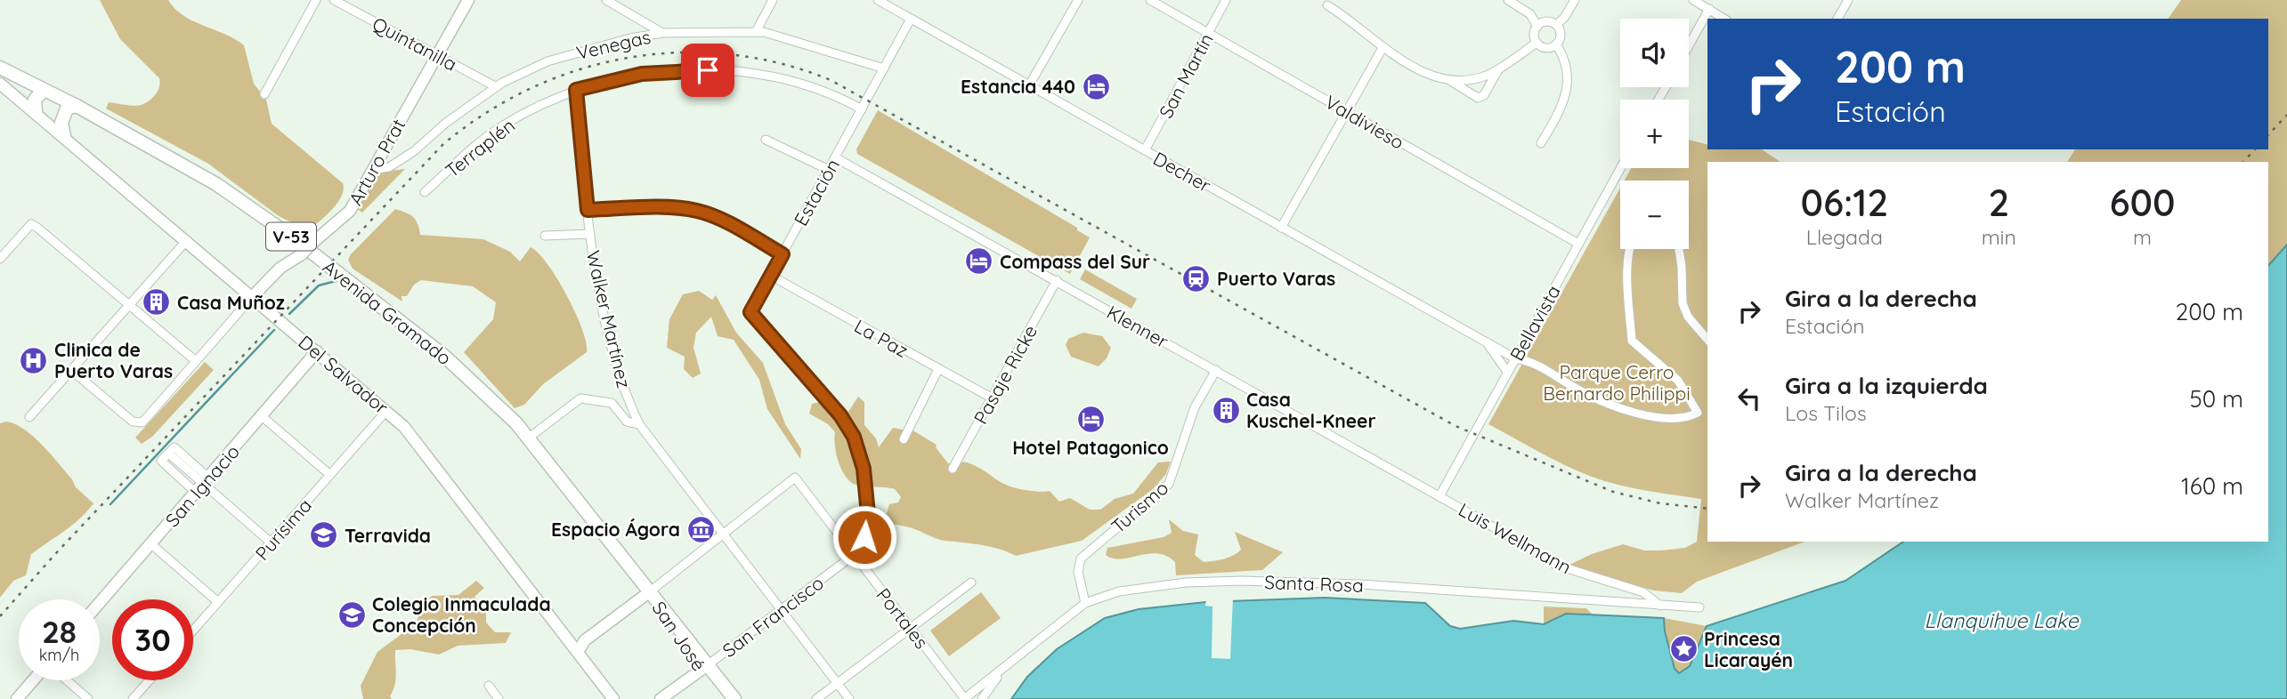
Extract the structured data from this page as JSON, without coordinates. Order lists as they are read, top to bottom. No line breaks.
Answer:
{"streets":{"main road":["Arturo Prat","V-53","Avenida Gramado","Del Salvador","San Ignacio","San Francisco","San José"],"street":["Quintanilla","Venegas","San Martín","Valdivieso","Terraplén","Decher","Estación","Walker Martínez","Bellavista","Klenner","La Paz","Pasaje Ricke","Turismo","Purísima","Luis Wellmann","Santa Rosa","Portales"]},"crossings":[["Quintanilla","Venegas"],["Quintanilla","Arturo Prat"],["Venegas","Arturo Prat"],["Venegas","Estación"],["San Martín","Valdivieso"],["San Martín","Decher"],["Valdivieso","Bellavista"],["Terraplén","Estación"],["Terraplén","Walker Martínez"],["Arturo Prat","Del Salvador"],["Decher","Estación"],["Decher","Bellavista"],["Estación","Klenner"],["Estación","La Paz"],["Estación","San Francisco"],["Estación","Portales"],["Avenida Gramado","San José"],["Walker Martínez","San Francisco"],["Walker Martínez","Portales"],["Bellavista","Klenner"],["Bellavista","Luis Wellmann"],["Klenner","Pasaje Ricke"],["Klenner","Turismo"],["Klenner","Luis Wellmann"],["La Paz","Pasaje Ricke"],["Del Salvador","San Ignacio"],["Del Salvador","Purísima"],["Turismo","Santa Rosa"],["Luis Wellmann","Santa Rosa"],["Santa Rosa","Portales"],["San Francisco","Portales"],["San Francisco","San José"]],"water":["Llanquihue Lake"],"parks":["Parque Cerro Bernardo Philippi"],"places":{"hotel":["Estancia 440","Compass del Sur","Hotel Patagonico"],"station":["Puerto Varas"],"building":["Casa Muñoz","Casa Kuschel-Kneer"],"hospital":["Clinica de Puerto Varas"],"museum":["Espacio Ágora"],"school or university":["Terravida","Colegio Inmaculada Concepción"],"place":["Princesa Licarayén"]},"page":{"map_buttons":["+","−"],"turn":["200 m","Estación"],"eta":["06:12","Llegada","2","min","600","m"],"list":[{"name":"Gira a la derecha","note":"Estación","value":"200 m"},{"name":"Gira a la izquierda","note":"Los Tilos","value":"50 m"},{"name":"Gira a la derecha","note":"Walker Martínez","value":"160 m"}],"speed":"28 km/h","limit":"30"}}
